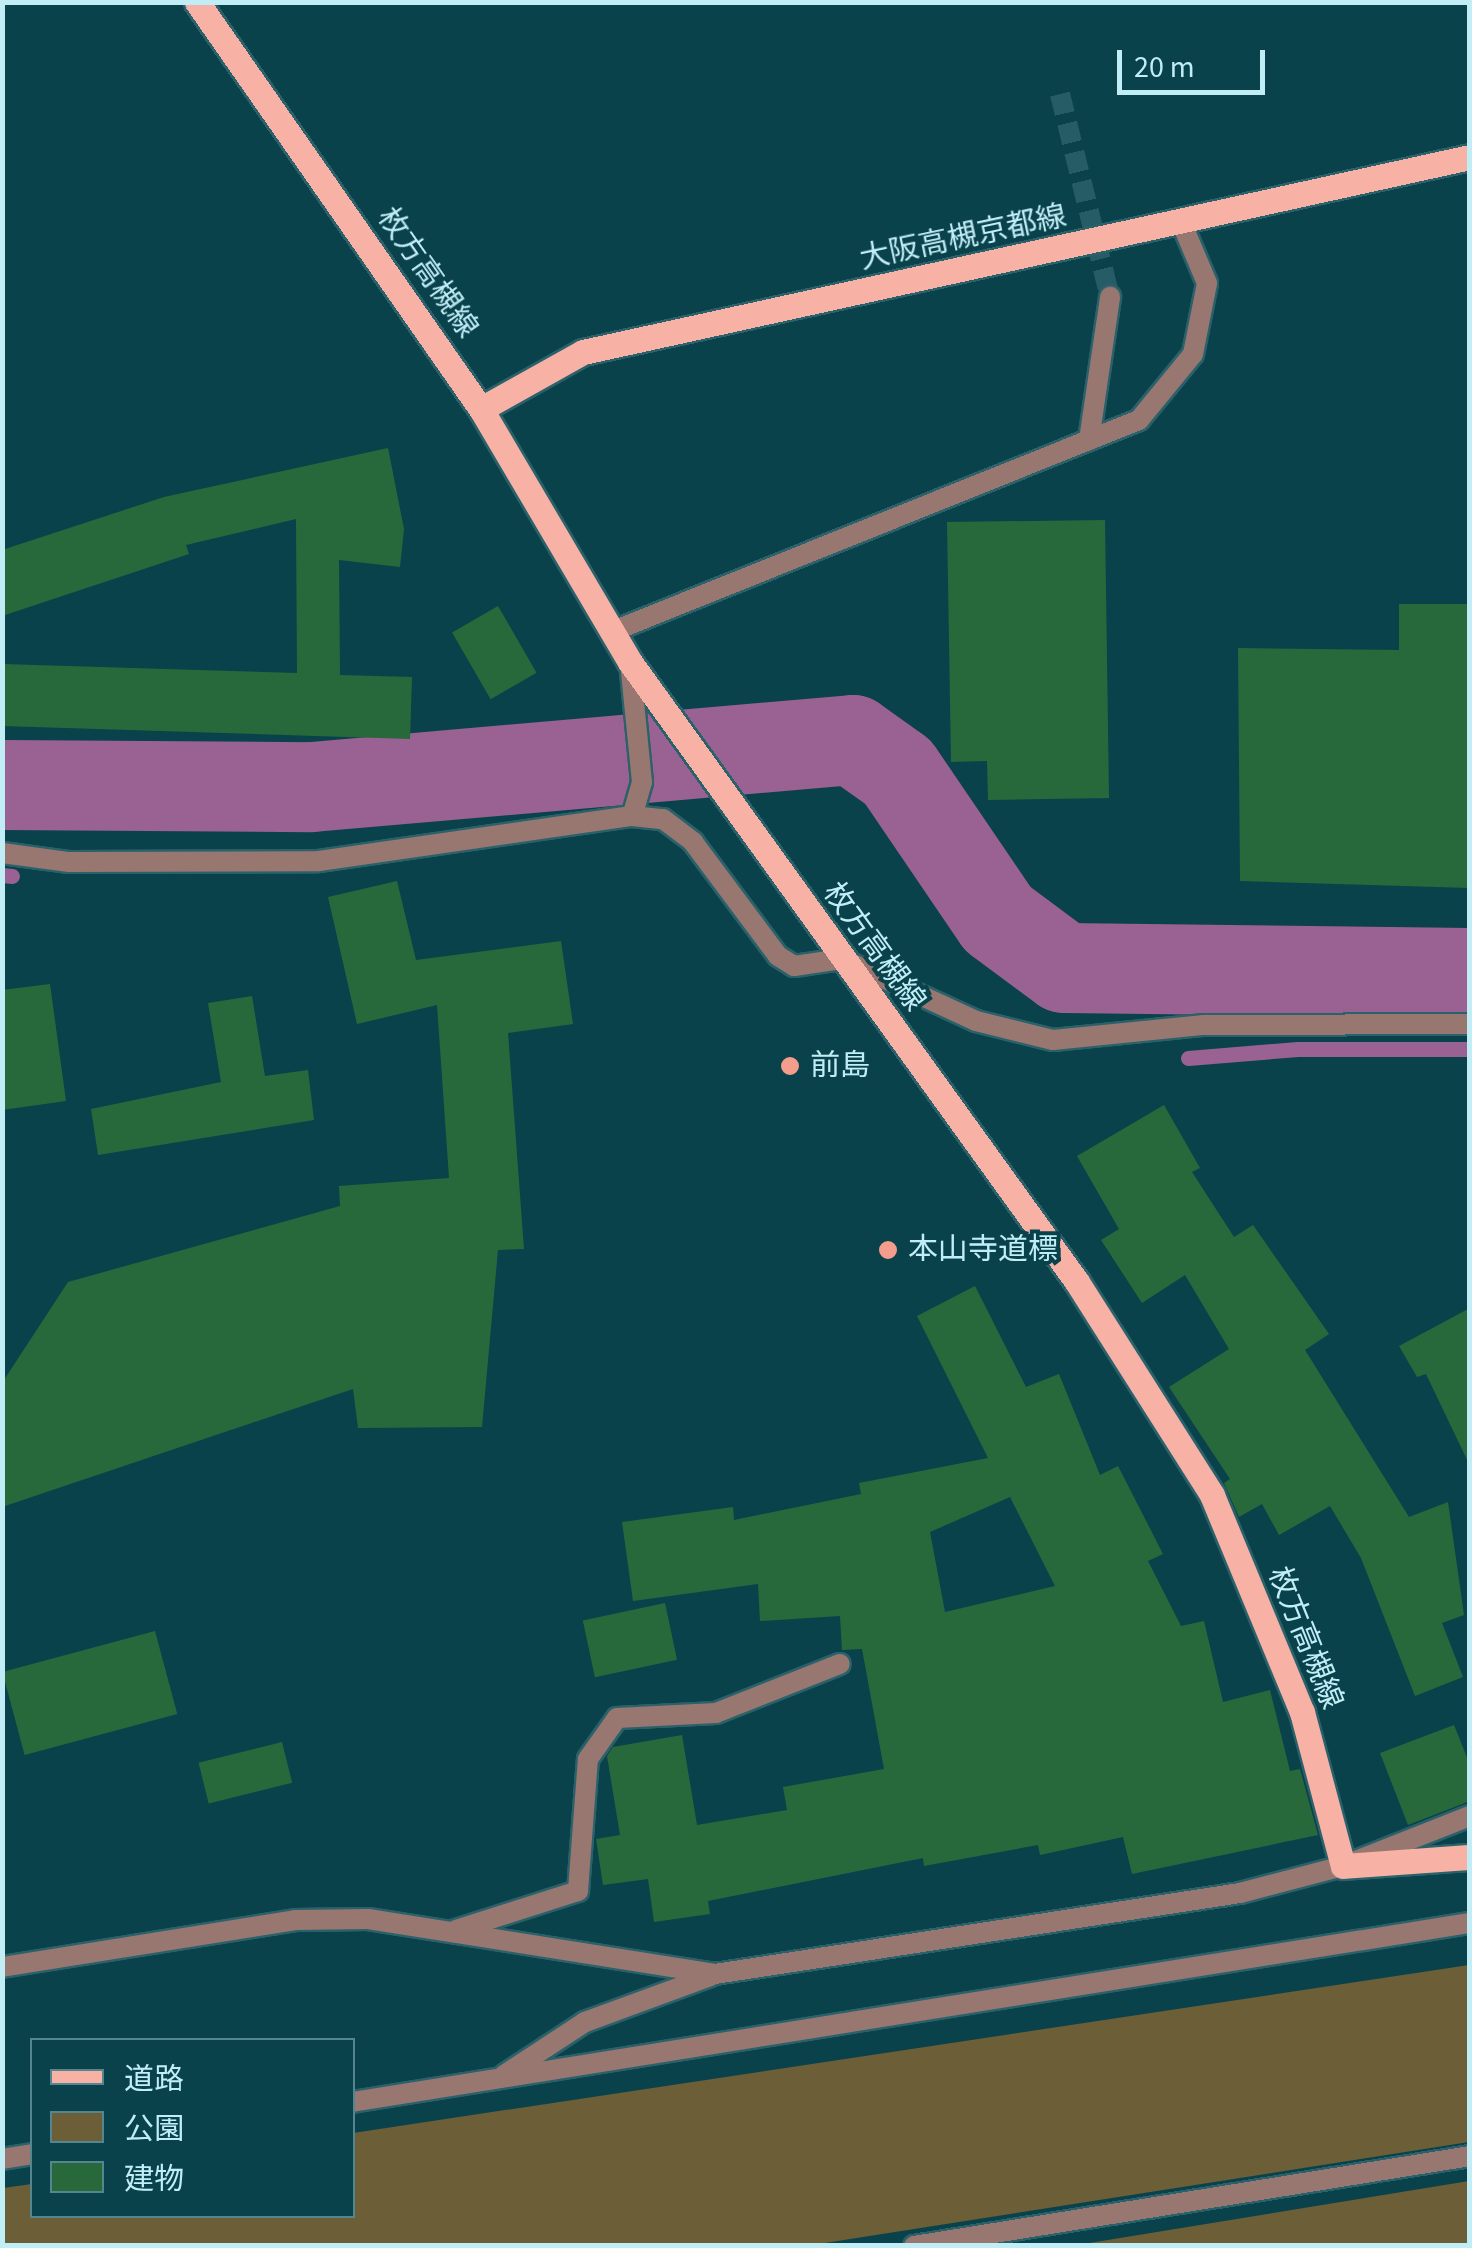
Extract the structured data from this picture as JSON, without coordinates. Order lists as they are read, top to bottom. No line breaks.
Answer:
{"streets":{"main road":["大阪高槻京都線","枚方高槻線"]},"crossings":[["大阪高槻京都線","枚方高槻線"]],"places":["前島","本山寺道標"],"legend":["道路","公園","建物"],"scale_bar":"20 m"}
